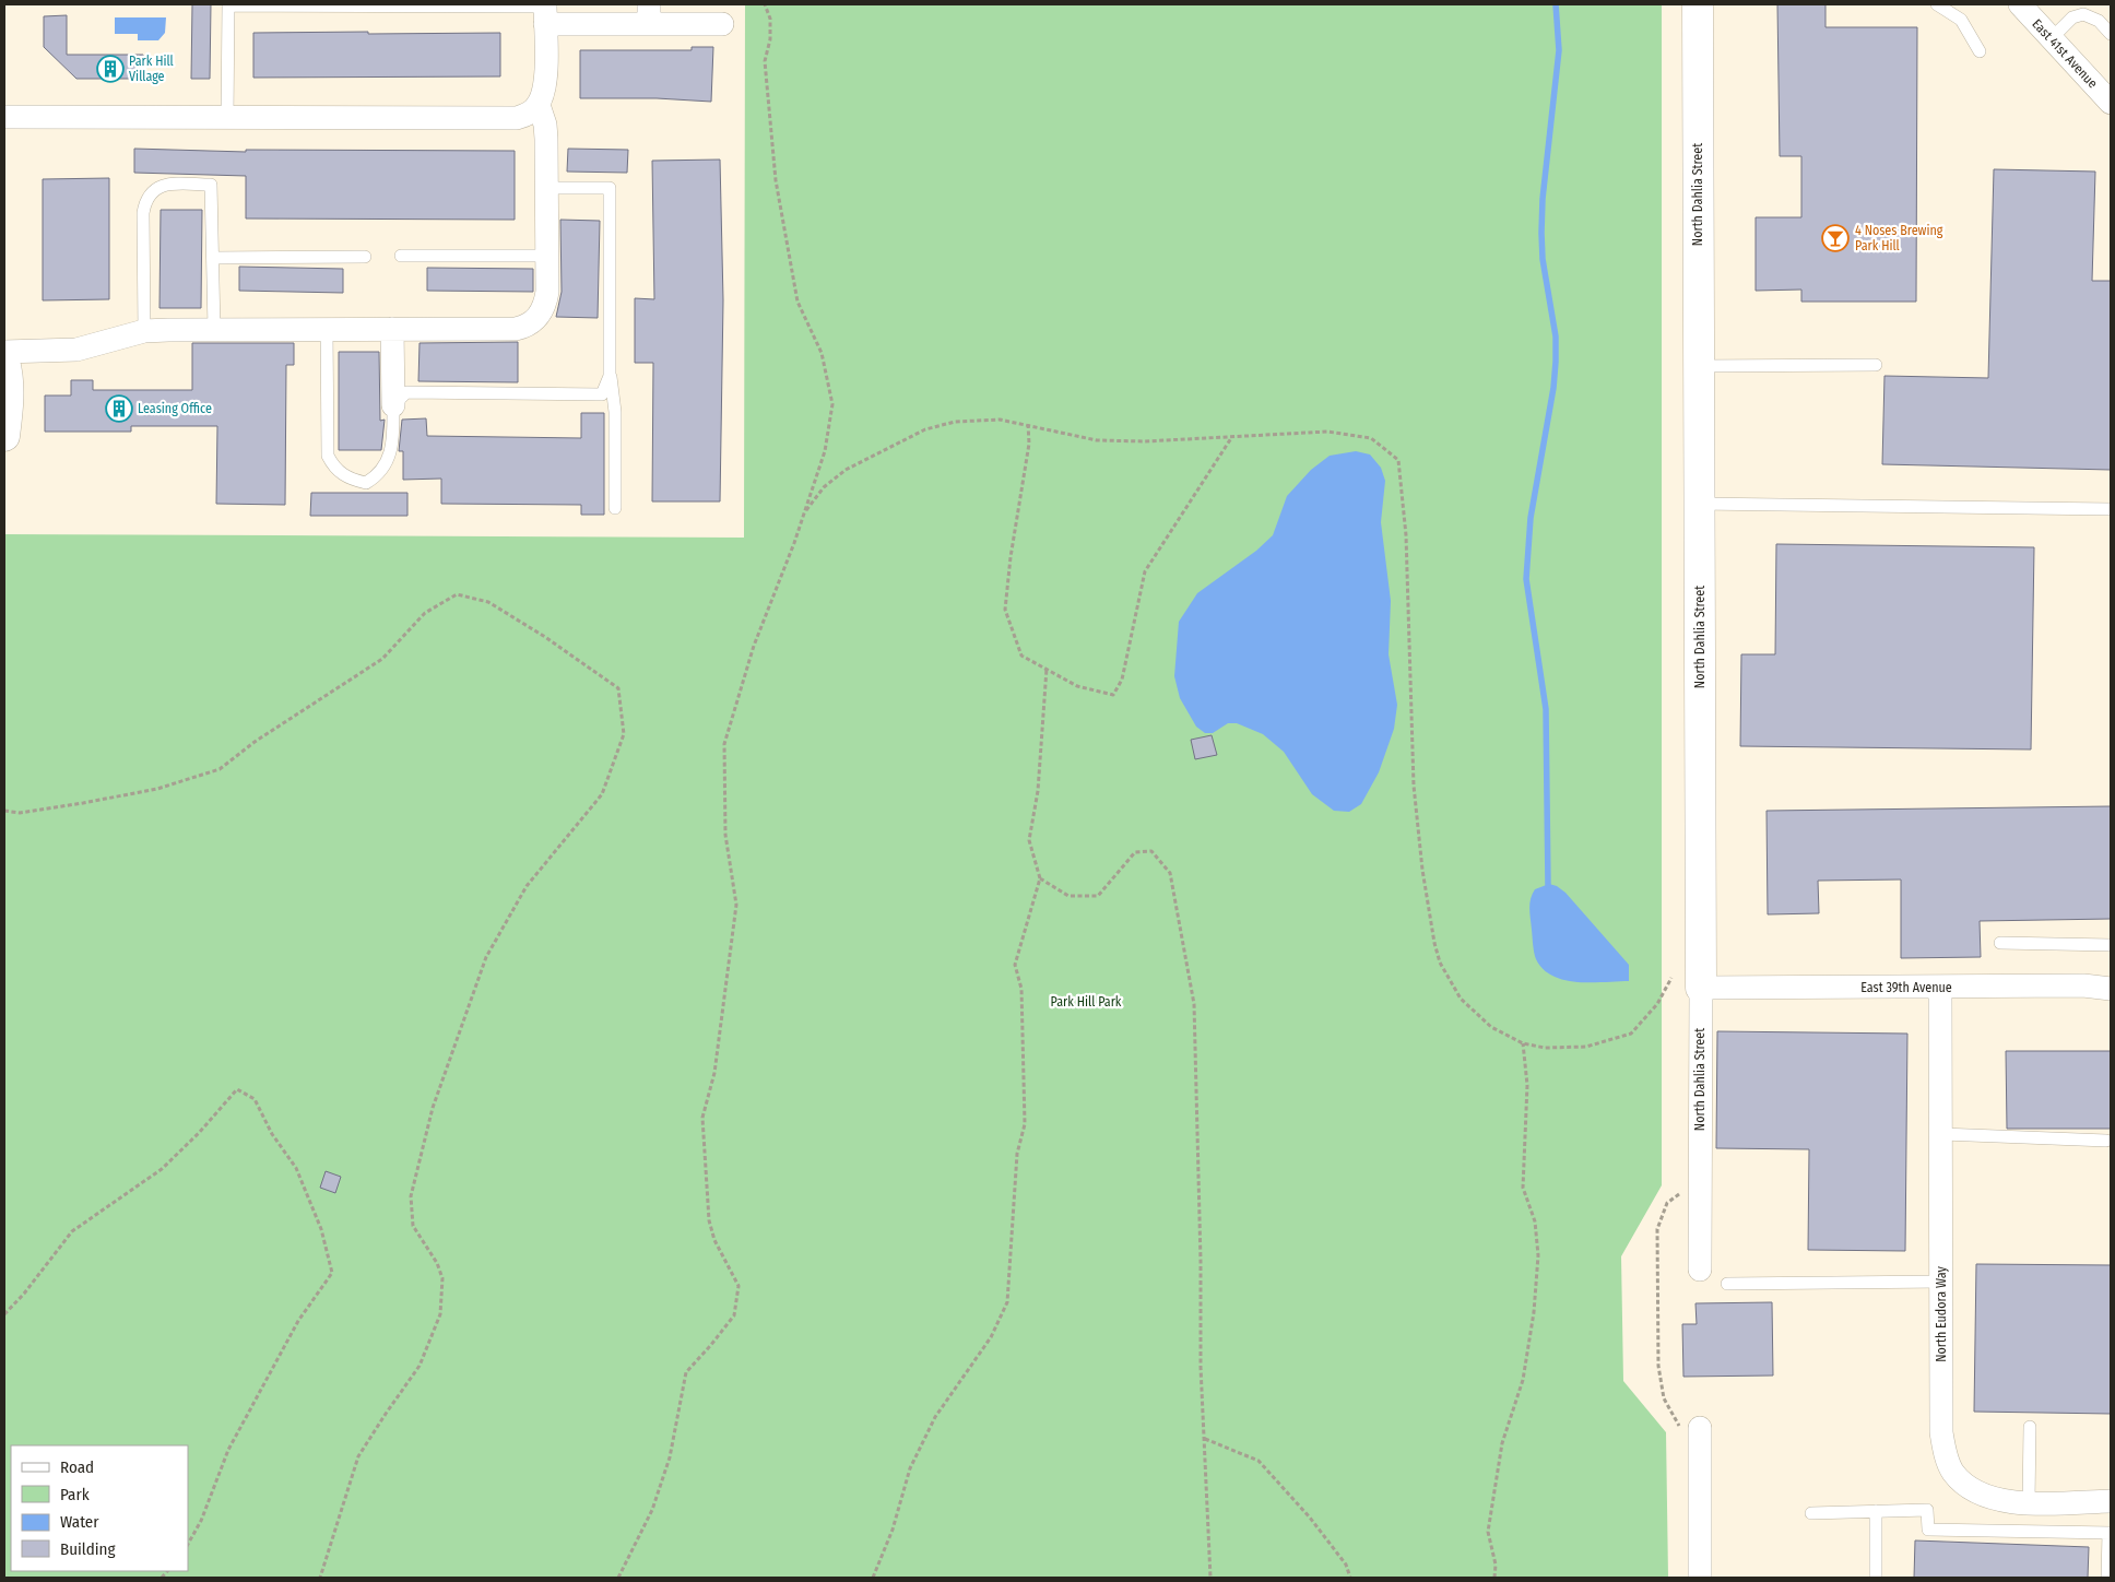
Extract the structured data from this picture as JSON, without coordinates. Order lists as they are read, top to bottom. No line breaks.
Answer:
{"streets":{"street":["East 41st Avenue","North Dahlia Street","East 39th Avenue","North Eudora Way"]},"crossings":[["North Dahlia Street","East 39th Avenue"],["East 39th Avenue","North Eudora Way"]],"parks":["Park Hill Park"],"places":{"building":["Park Hill Village","Leasing Office"],"bar":["4 Noses Brewing Park Hill"]},"legend":["Road","Park","Water","Building"]}
